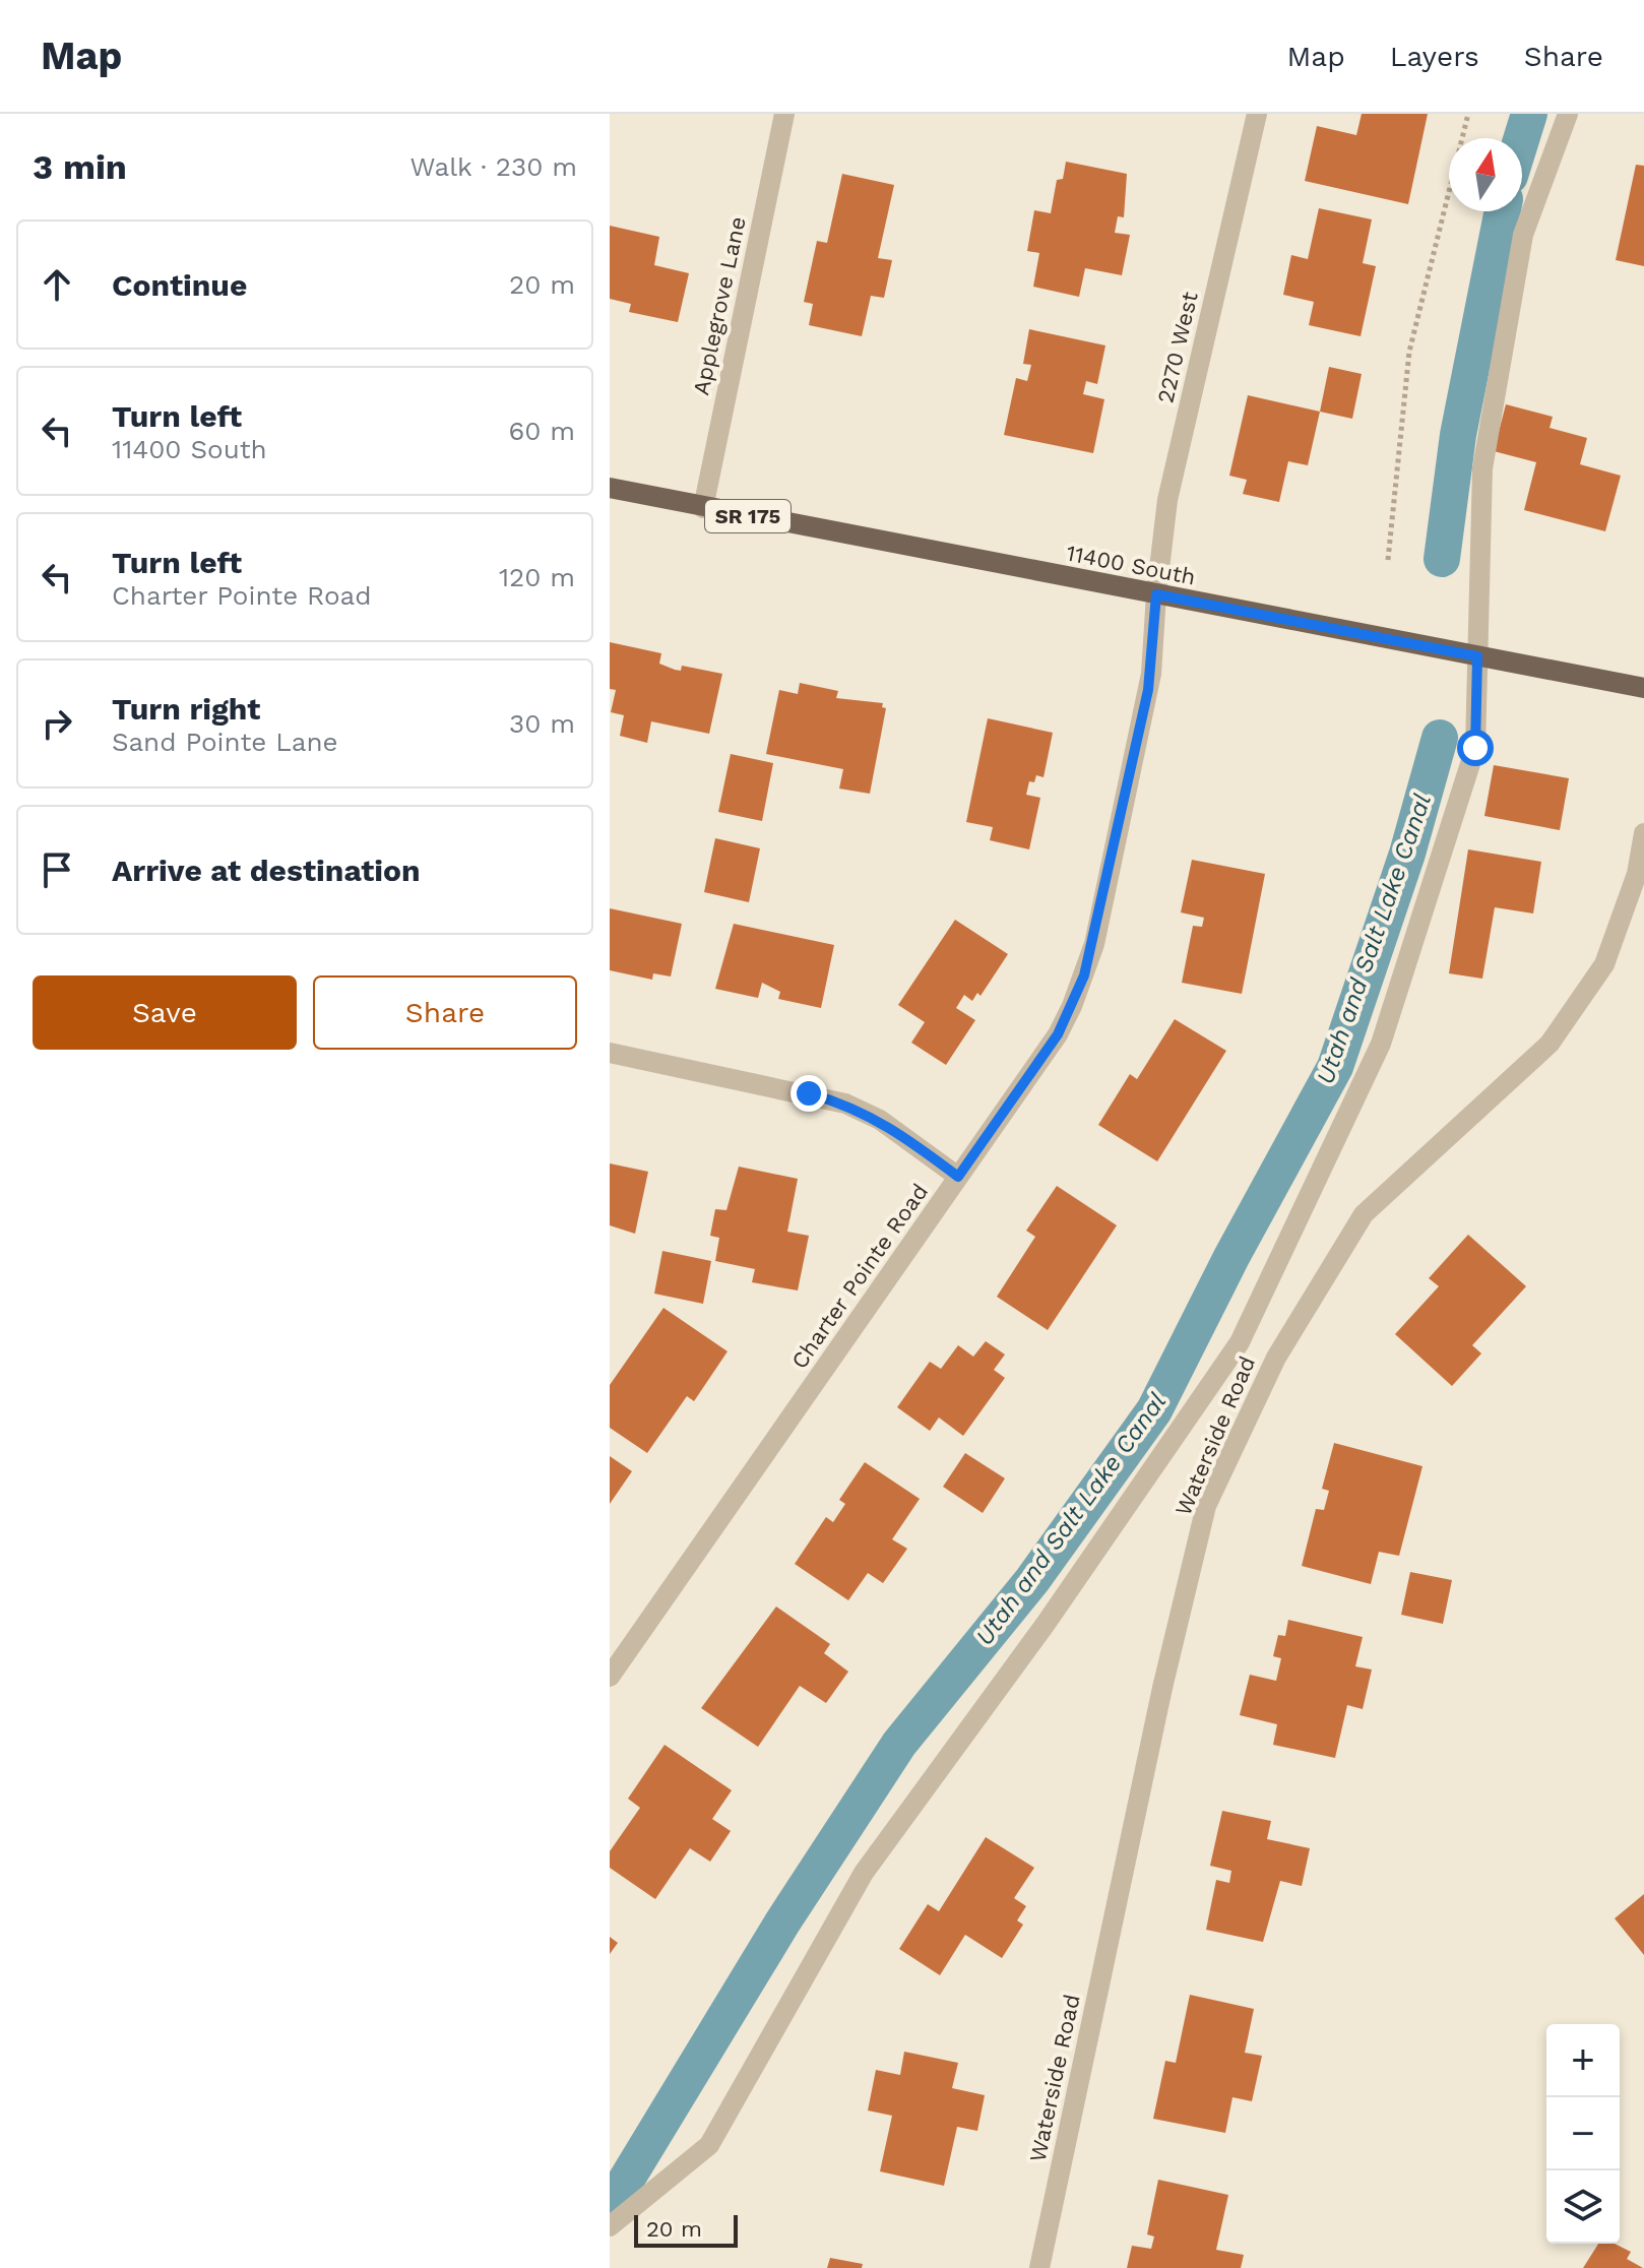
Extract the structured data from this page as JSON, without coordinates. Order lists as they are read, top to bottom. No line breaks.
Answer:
{"streets":{"main road":["SR 175","11400 South"],"street":["Applegrove Lane","2270 West","Charter Pointe Road","Waterside Road"]},"crossings":[["Applegrove Lane","11400 South"],["2270 West","11400 South"],["2270 West","Charter Pointe Road"],["11400 South","Charter Pointe Road"]],"water":["Utah and Salt Lake Canal"],"scale_bar":"20 m","north":"top","page":{"header":"Map","nav":["Map","Layers","Share"],"heading":["3 min","Walk · 230 m"],"list":[["Continue","20 m"],["Turn left","11400 South","60 m"],["Turn left","Charter Pointe Road","120 m"],["Turn right","Sand Pointe Lane","30 m"],"Arrive at destination"],"buttons":["Save","Share"],"map_buttons":["+","−"],"scale":"20 m"}}
